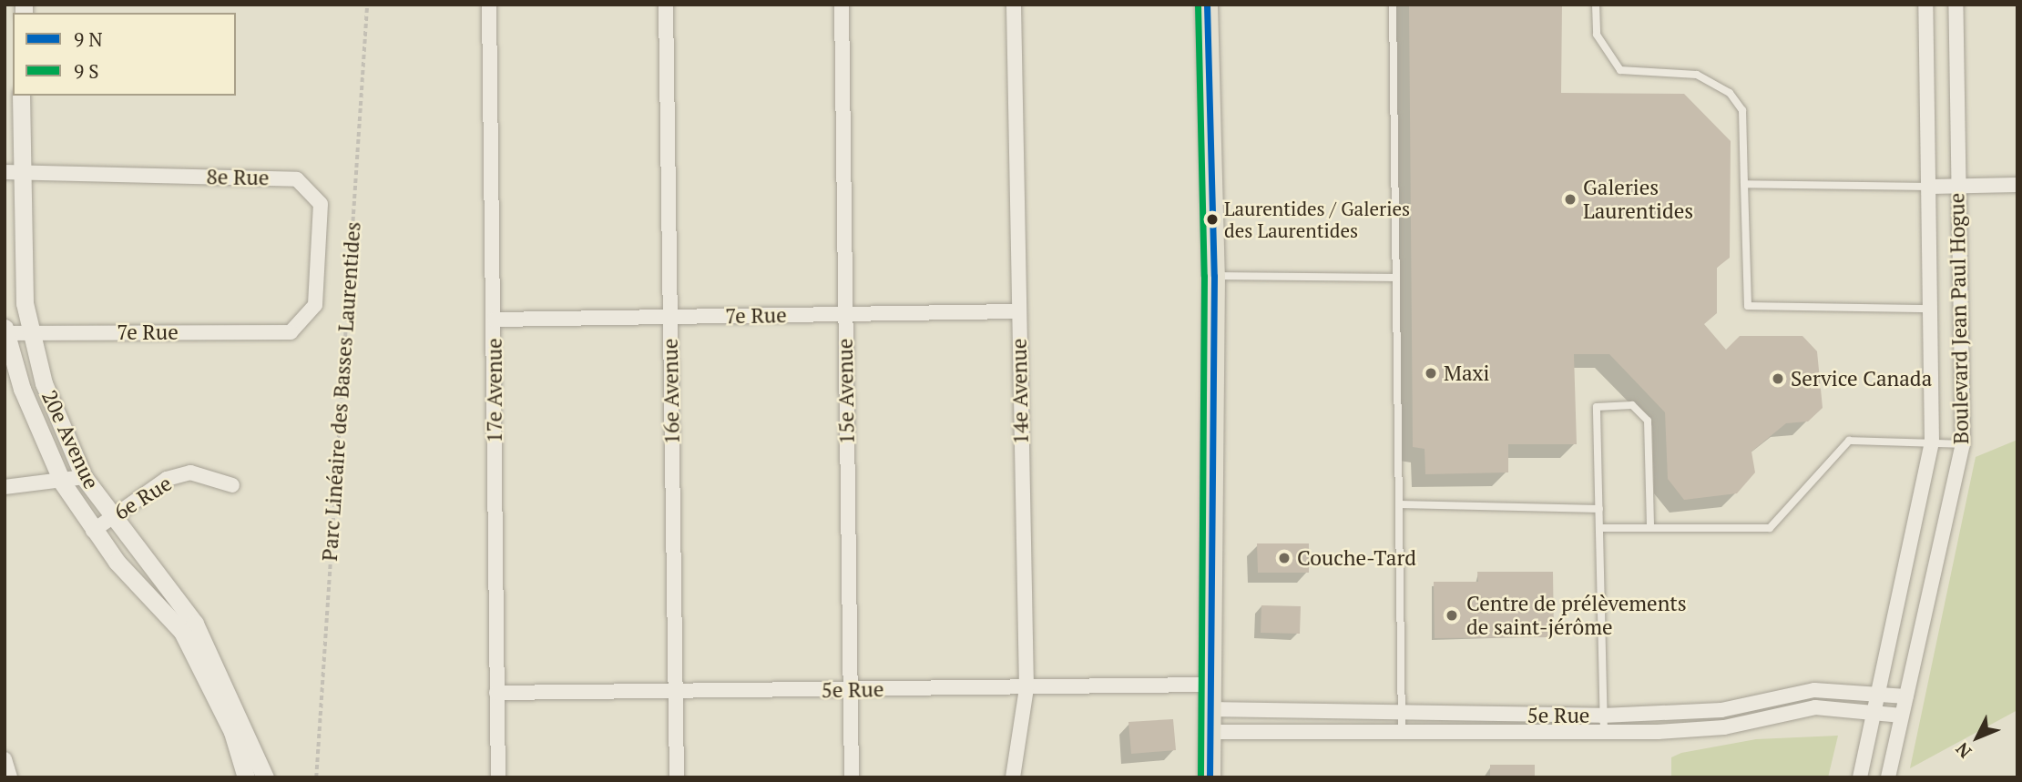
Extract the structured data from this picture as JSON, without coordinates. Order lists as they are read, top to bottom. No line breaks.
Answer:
{"streets":{"street":["8e Rue","7e Rue","Boulevard Jean Paul Hogue","17e Avenue","16e Avenue","15e Avenue","14e Avenue","20e Avenue","6e Rue","5e Rue"],"path":["Parc Linéaire des Basses Laurentides"]},"crossings":[["8e Rue","7e Rue"],["8e Rue","20e Avenue"],["7e Rue","17e Avenue"],["7e Rue","16e Avenue"],["7e Rue","15e Avenue"],["7e Rue","14e Avenue"],["7e Rue","20e Avenue"],["Boulevard Jean Paul Hogue","5e Rue"],["17e Avenue","5e Rue"],["16e Avenue","5e Rue"],["15e Avenue","5e Rue"],["14e Avenue","5e Rue"],["20e Avenue","6e Rue"]],"places":["Galeries Laurentides","Laurentides / Galeries des Laurentides","Maxi","Service Canada","Couche-Tard","Centre de prélèvements de saint-jérôme"],"legend":["9 N","9 S"],"north":"bottom left"}
